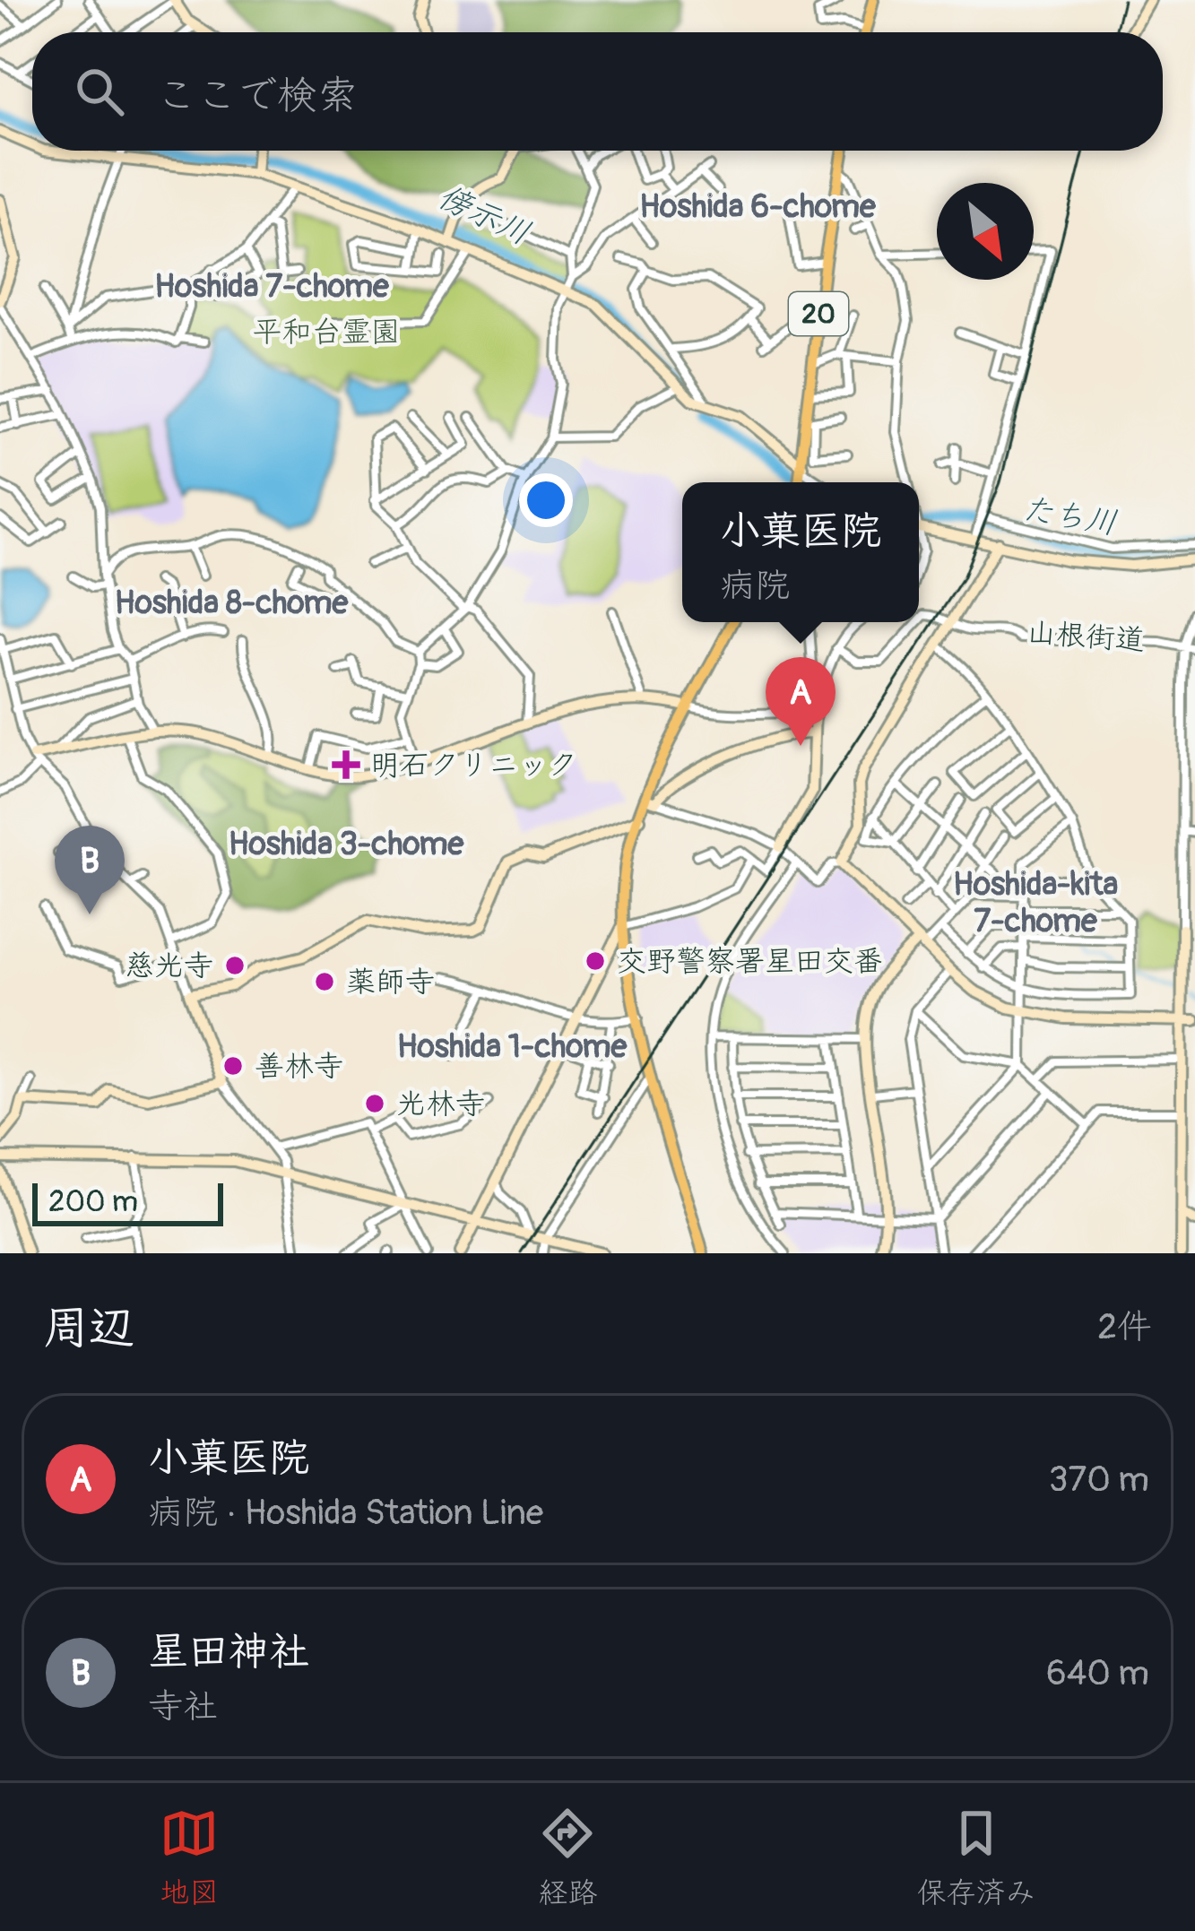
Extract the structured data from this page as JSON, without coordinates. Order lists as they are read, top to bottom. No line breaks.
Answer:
{"streets":{"main road":["20"],"street":["山根街道"]},"districts":["Hoshida 6-chome","Hoshida 7-chome","Hoshida 8-chome","Hoshida 3-chome","Hoshida-kita 7-chome","Hoshida 1-chome"],"water":["傍示川","たち川"],"parks":["平和台霊園"],"places":{"health":["明石クリニック"],"other":["交野警察署星田交番","慈光寺","薬師寺","善林寺","光林寺"]},"scale_bar":"200 m","north":"bottom right","page":{"search":"ここで検索","popup":["小菓医院","病院"],"pins":["A","B"],"scale":"200 m","heading":["周辺","2件"],"list":[{"mark":"A","name":"小菓医院","note":"病院 · Hoshida Station Line","value":"370 m"},{"mark":"B","name":"星田神社","note":"寺社","value":"640 m"}],"nav":["地図","経路","保存済み"]}}
